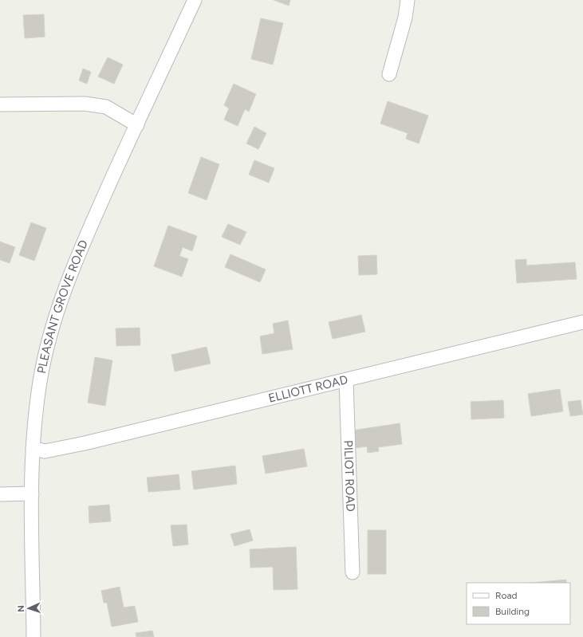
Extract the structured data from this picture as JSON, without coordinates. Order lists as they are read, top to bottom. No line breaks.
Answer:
{"streets":{"street":["PLEASANT GROVE ROAD","ELLIOTT ROAD","PILIOT ROAD"]},"crossings":[["PLEASANT GROVE ROAD","ELLIOTT ROAD"],["ELLIOTT ROAD","PILIOT ROAD"]],"legend":["Road","Building"],"north":"left"}
